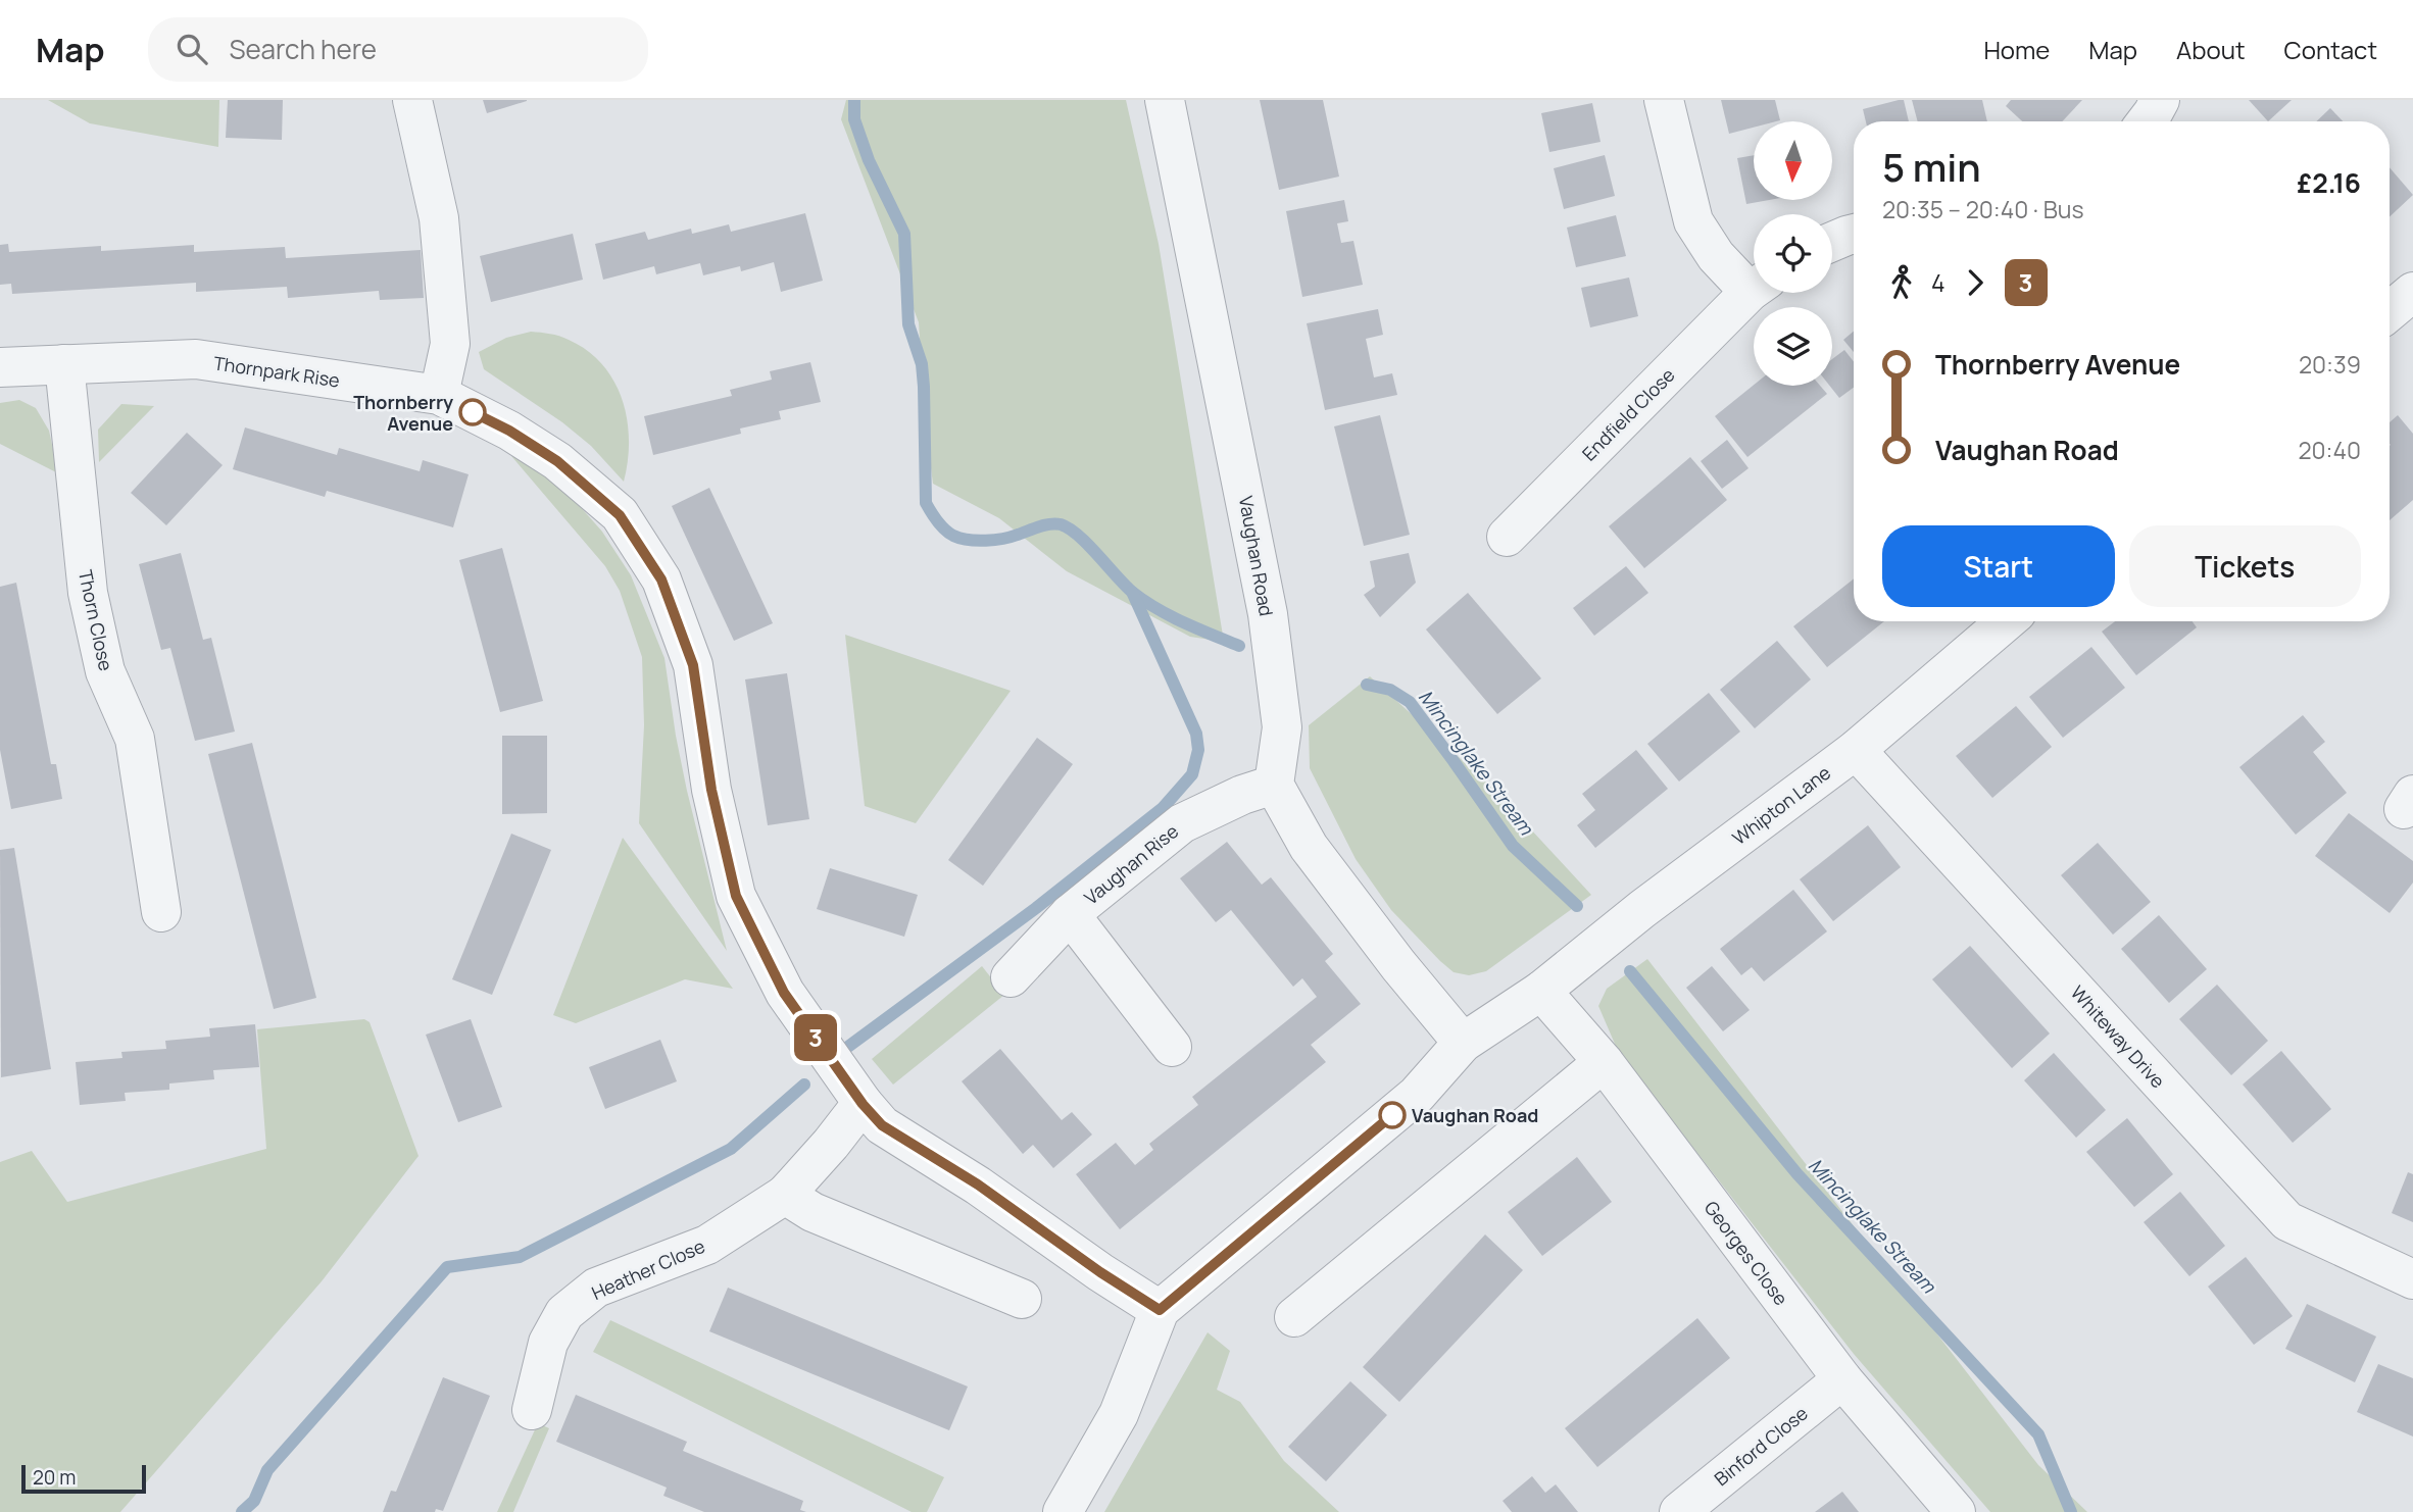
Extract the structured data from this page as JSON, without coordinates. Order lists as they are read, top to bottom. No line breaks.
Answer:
{"streets":{"street":["Thornpark Rise","Endfield Close","Vaughan Road","Thorn Close","Whipton Lane","Vaughan Rise","Whiteway Drive","Georges Close","Heather Close","Binford Close"]},"crossings":[["Thornpark Rise","Thorn Close"],["Thornpark Rise","Heather Close"],["Vaughan Road","Vaughan Rise"],["Whipton Lane","Whiteway Drive"],["Whipton Lane","Georges Close"],["Georges Close","Binford Close"]],"water":["Mincinglake Stream"],"places":["Thornberry Avenue","Vaughan Road"],"lines":["bus line 3"],"scale_bar":"20 m","north":"bottom","page":{"header":"Map","search":"Search here","nav":["Home","Map","About","Contact"],"on_map":"3","heading":["5 min","20:35 – 20:40 · Bus","£2.16"],"legs":["4","3"],"list":[{"name":"Thornberry Avenue","value":"20:39"},{"name":"Vaughan Road","value":"20:40"}],"buttons":["Start","Tickets"],"scale":"20 m"}}
